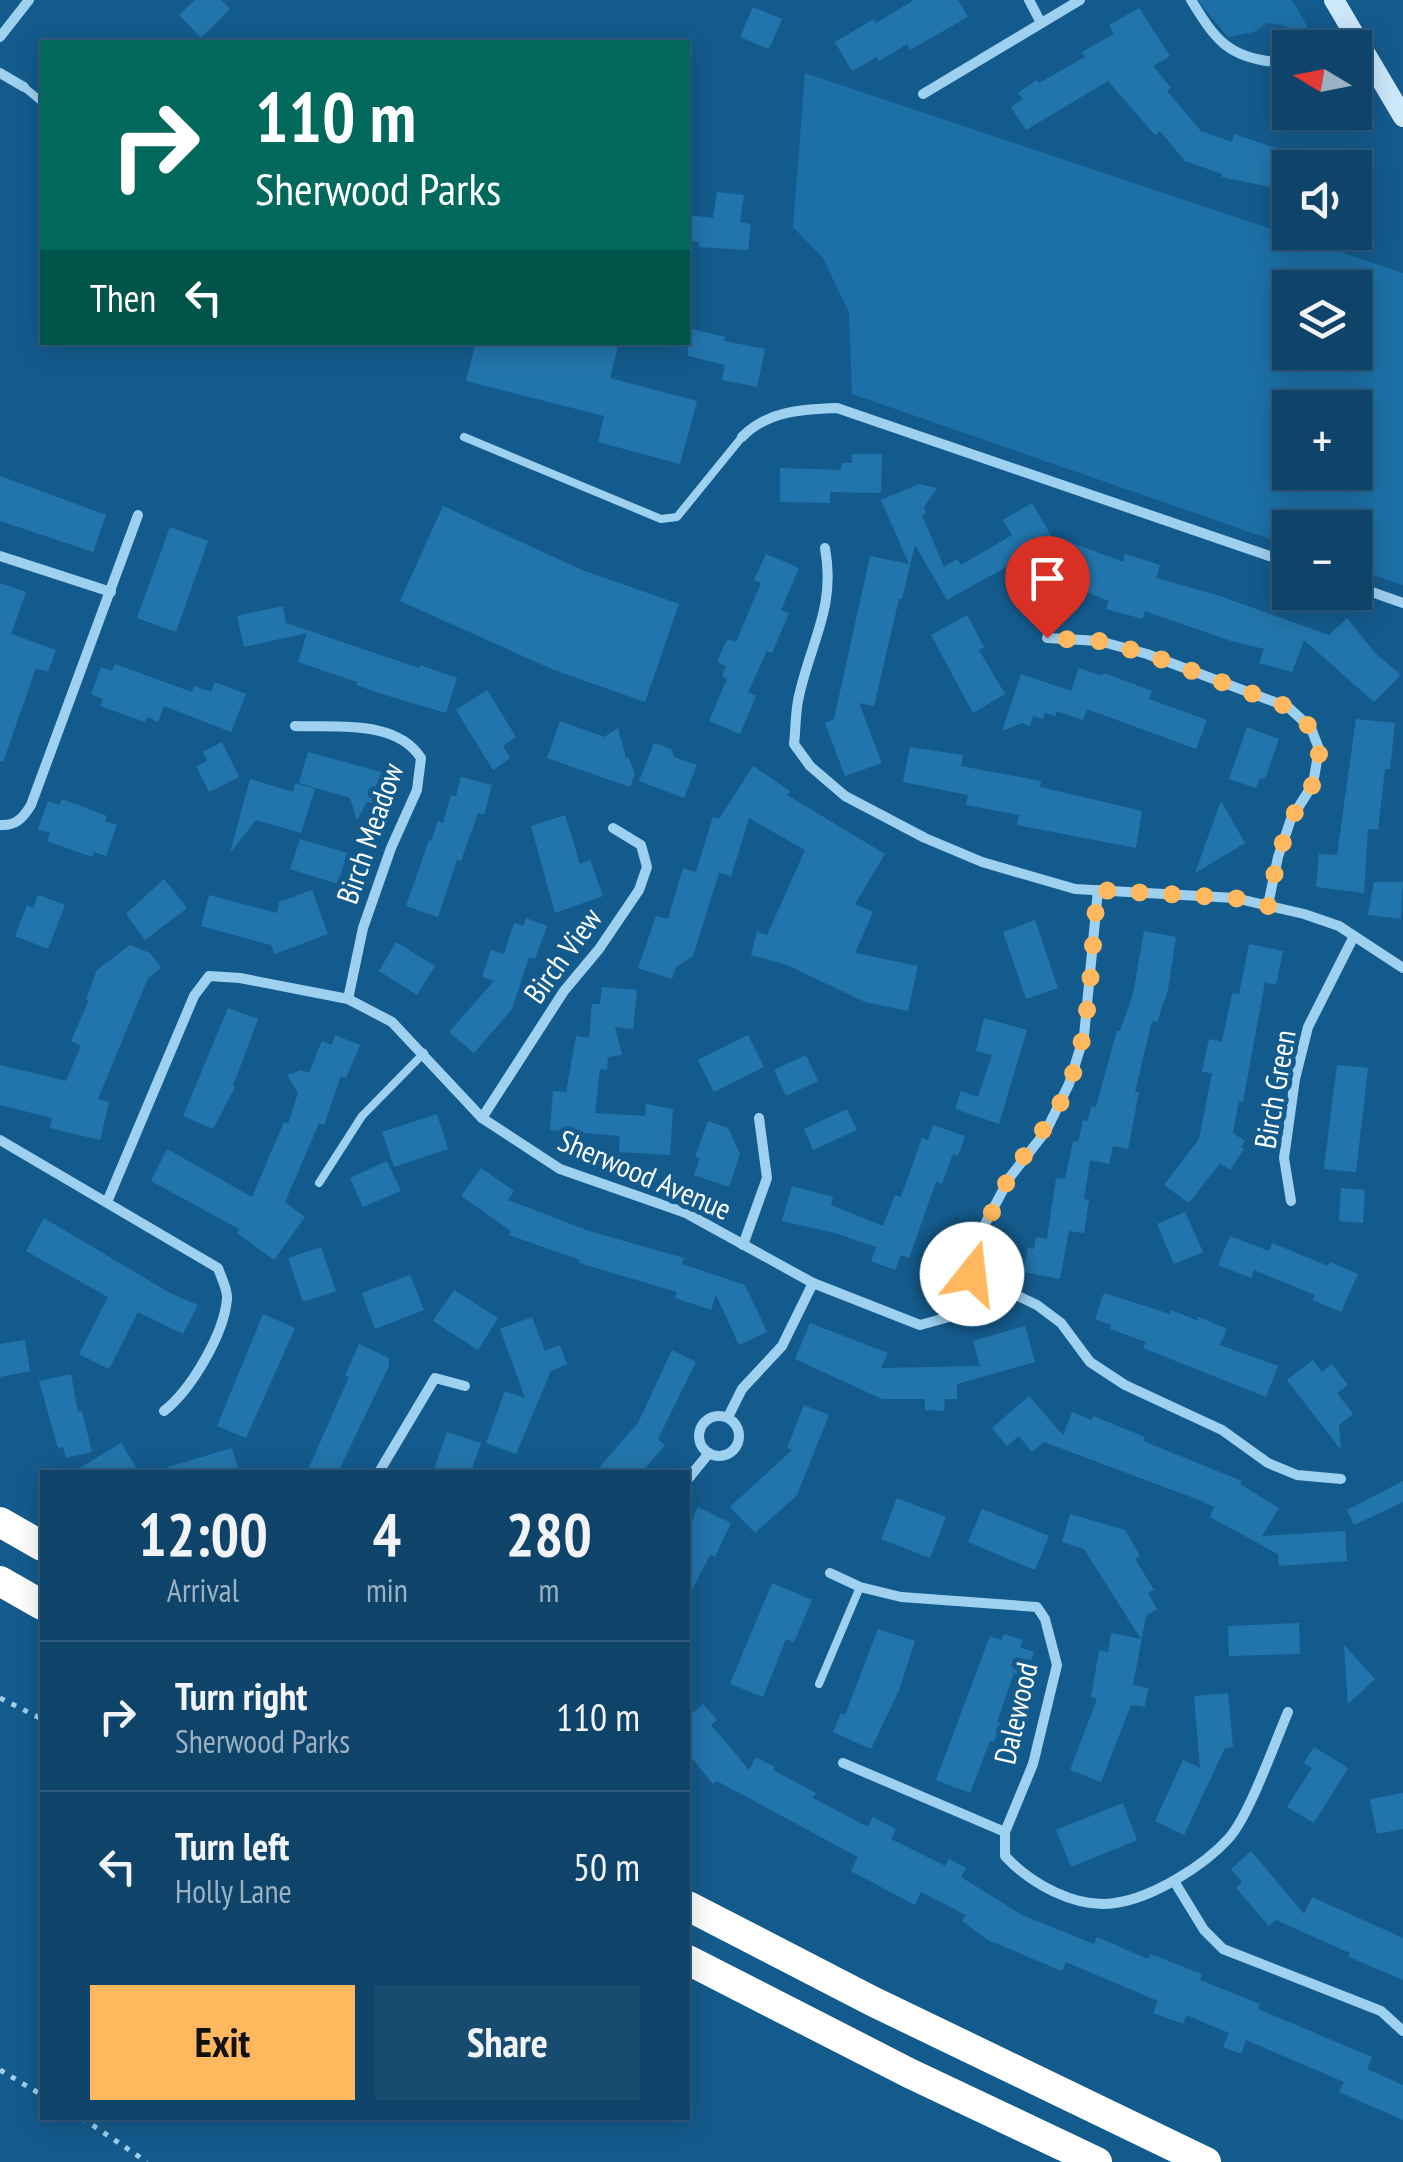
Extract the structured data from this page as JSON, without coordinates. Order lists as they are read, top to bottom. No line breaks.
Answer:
{"streets":{"street":["Birch Meadow","Birch View","Birch Green","Sherwood Avenue","Dalewood"]},"crossings":[["Birch Meadow","Sherwood Avenue"],["Birch View","Sherwood Avenue"]],"north":"left","page":{"map_buttons":["+","−"],"turn":["110 m","Sherwood Parks"],"then":"Then","eta":["12:00","Arrival","4","min","280","m"],"list":[{"name":"Turn right","note":"Sherwood Parks","value":"110 m"},{"name":"Turn left","note":"Holly Lane","value":"50 m"}],"buttons":["Exit","Share"]}}
